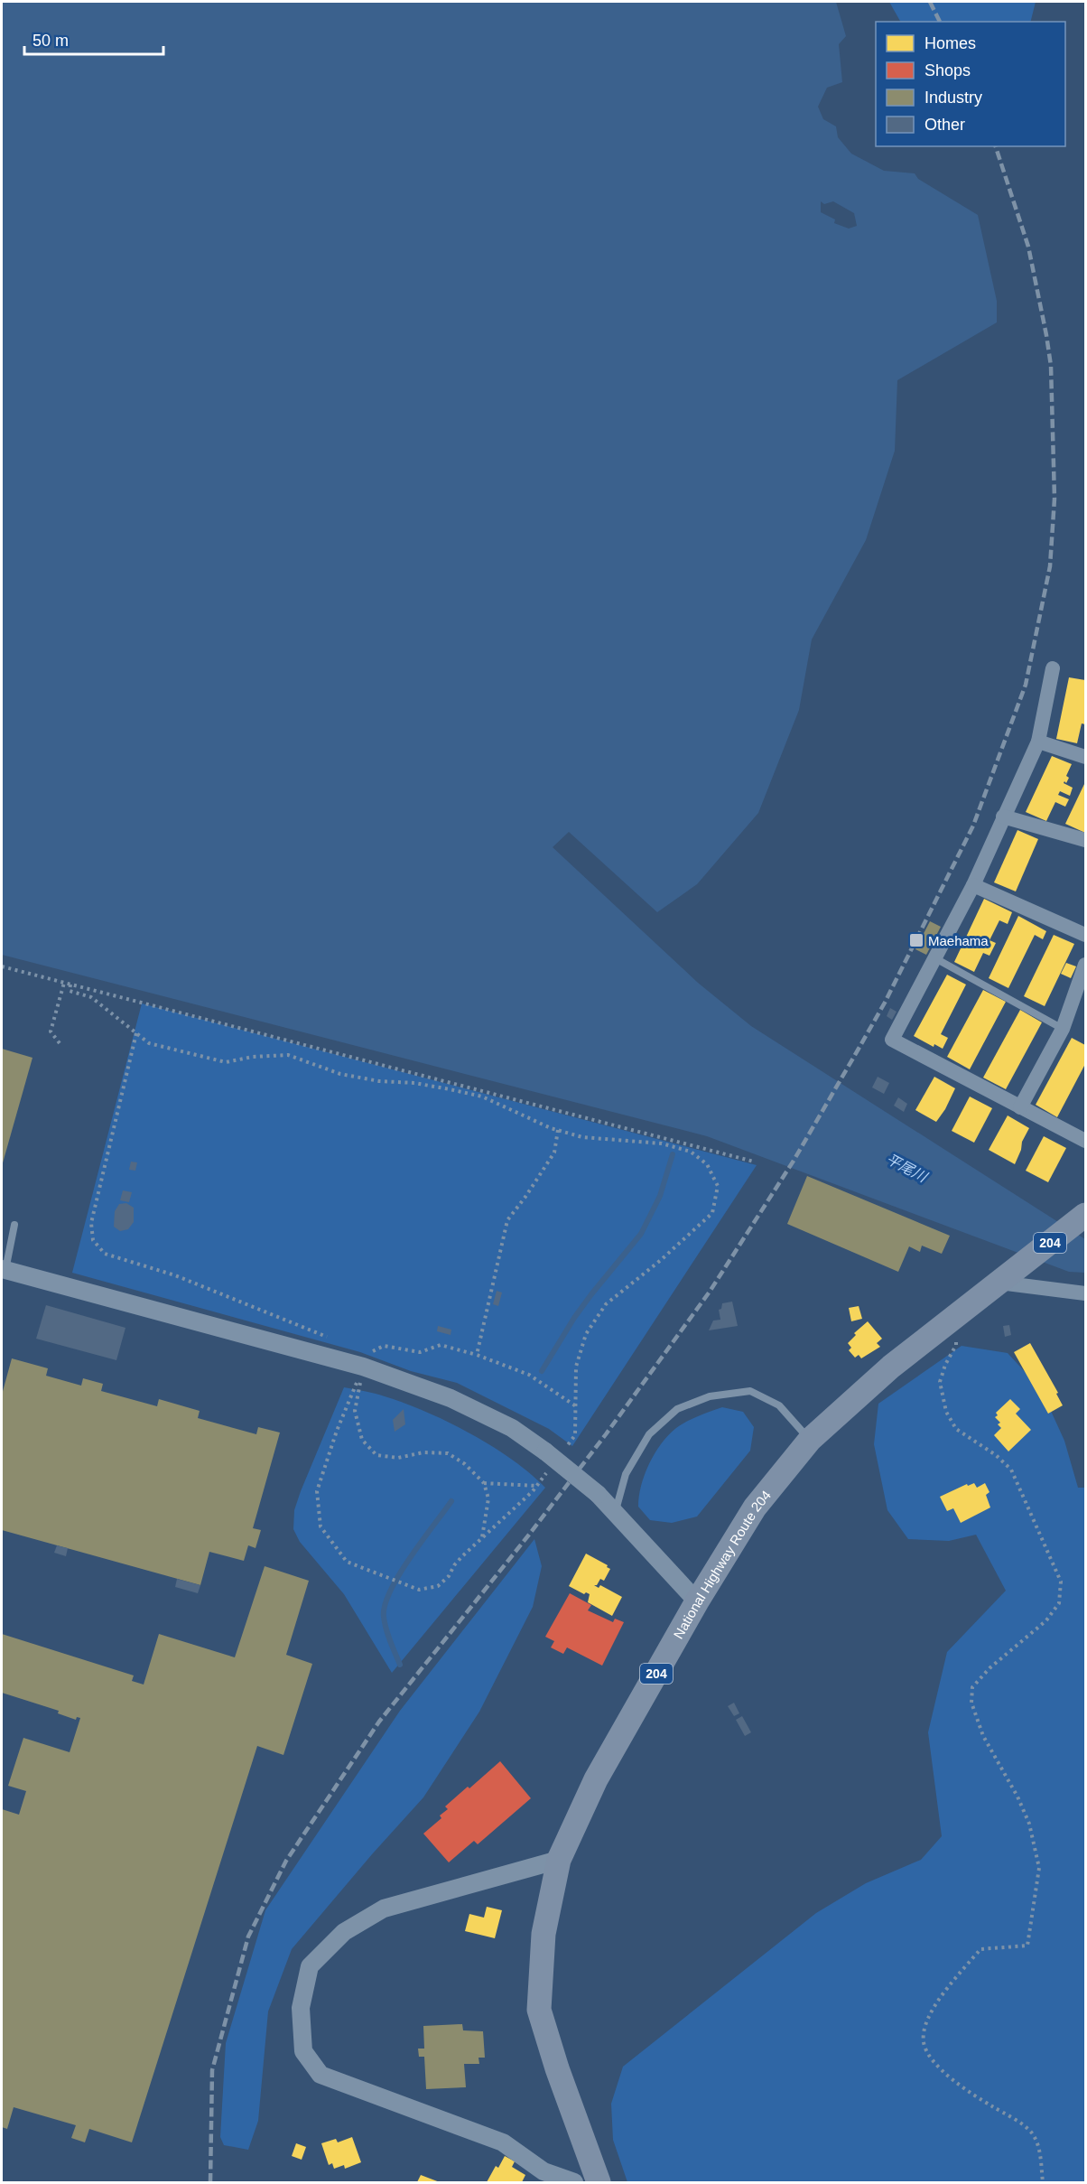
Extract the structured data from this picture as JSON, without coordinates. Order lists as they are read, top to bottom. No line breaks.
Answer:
{"streets":{"highway":["204","National Highway Route 204"]},"water":["平尾川"],"places":{"transit":["Maehama"]},"legend":["Homes","Shops","Industry","Other"],"scale_bar":"50 m"}
